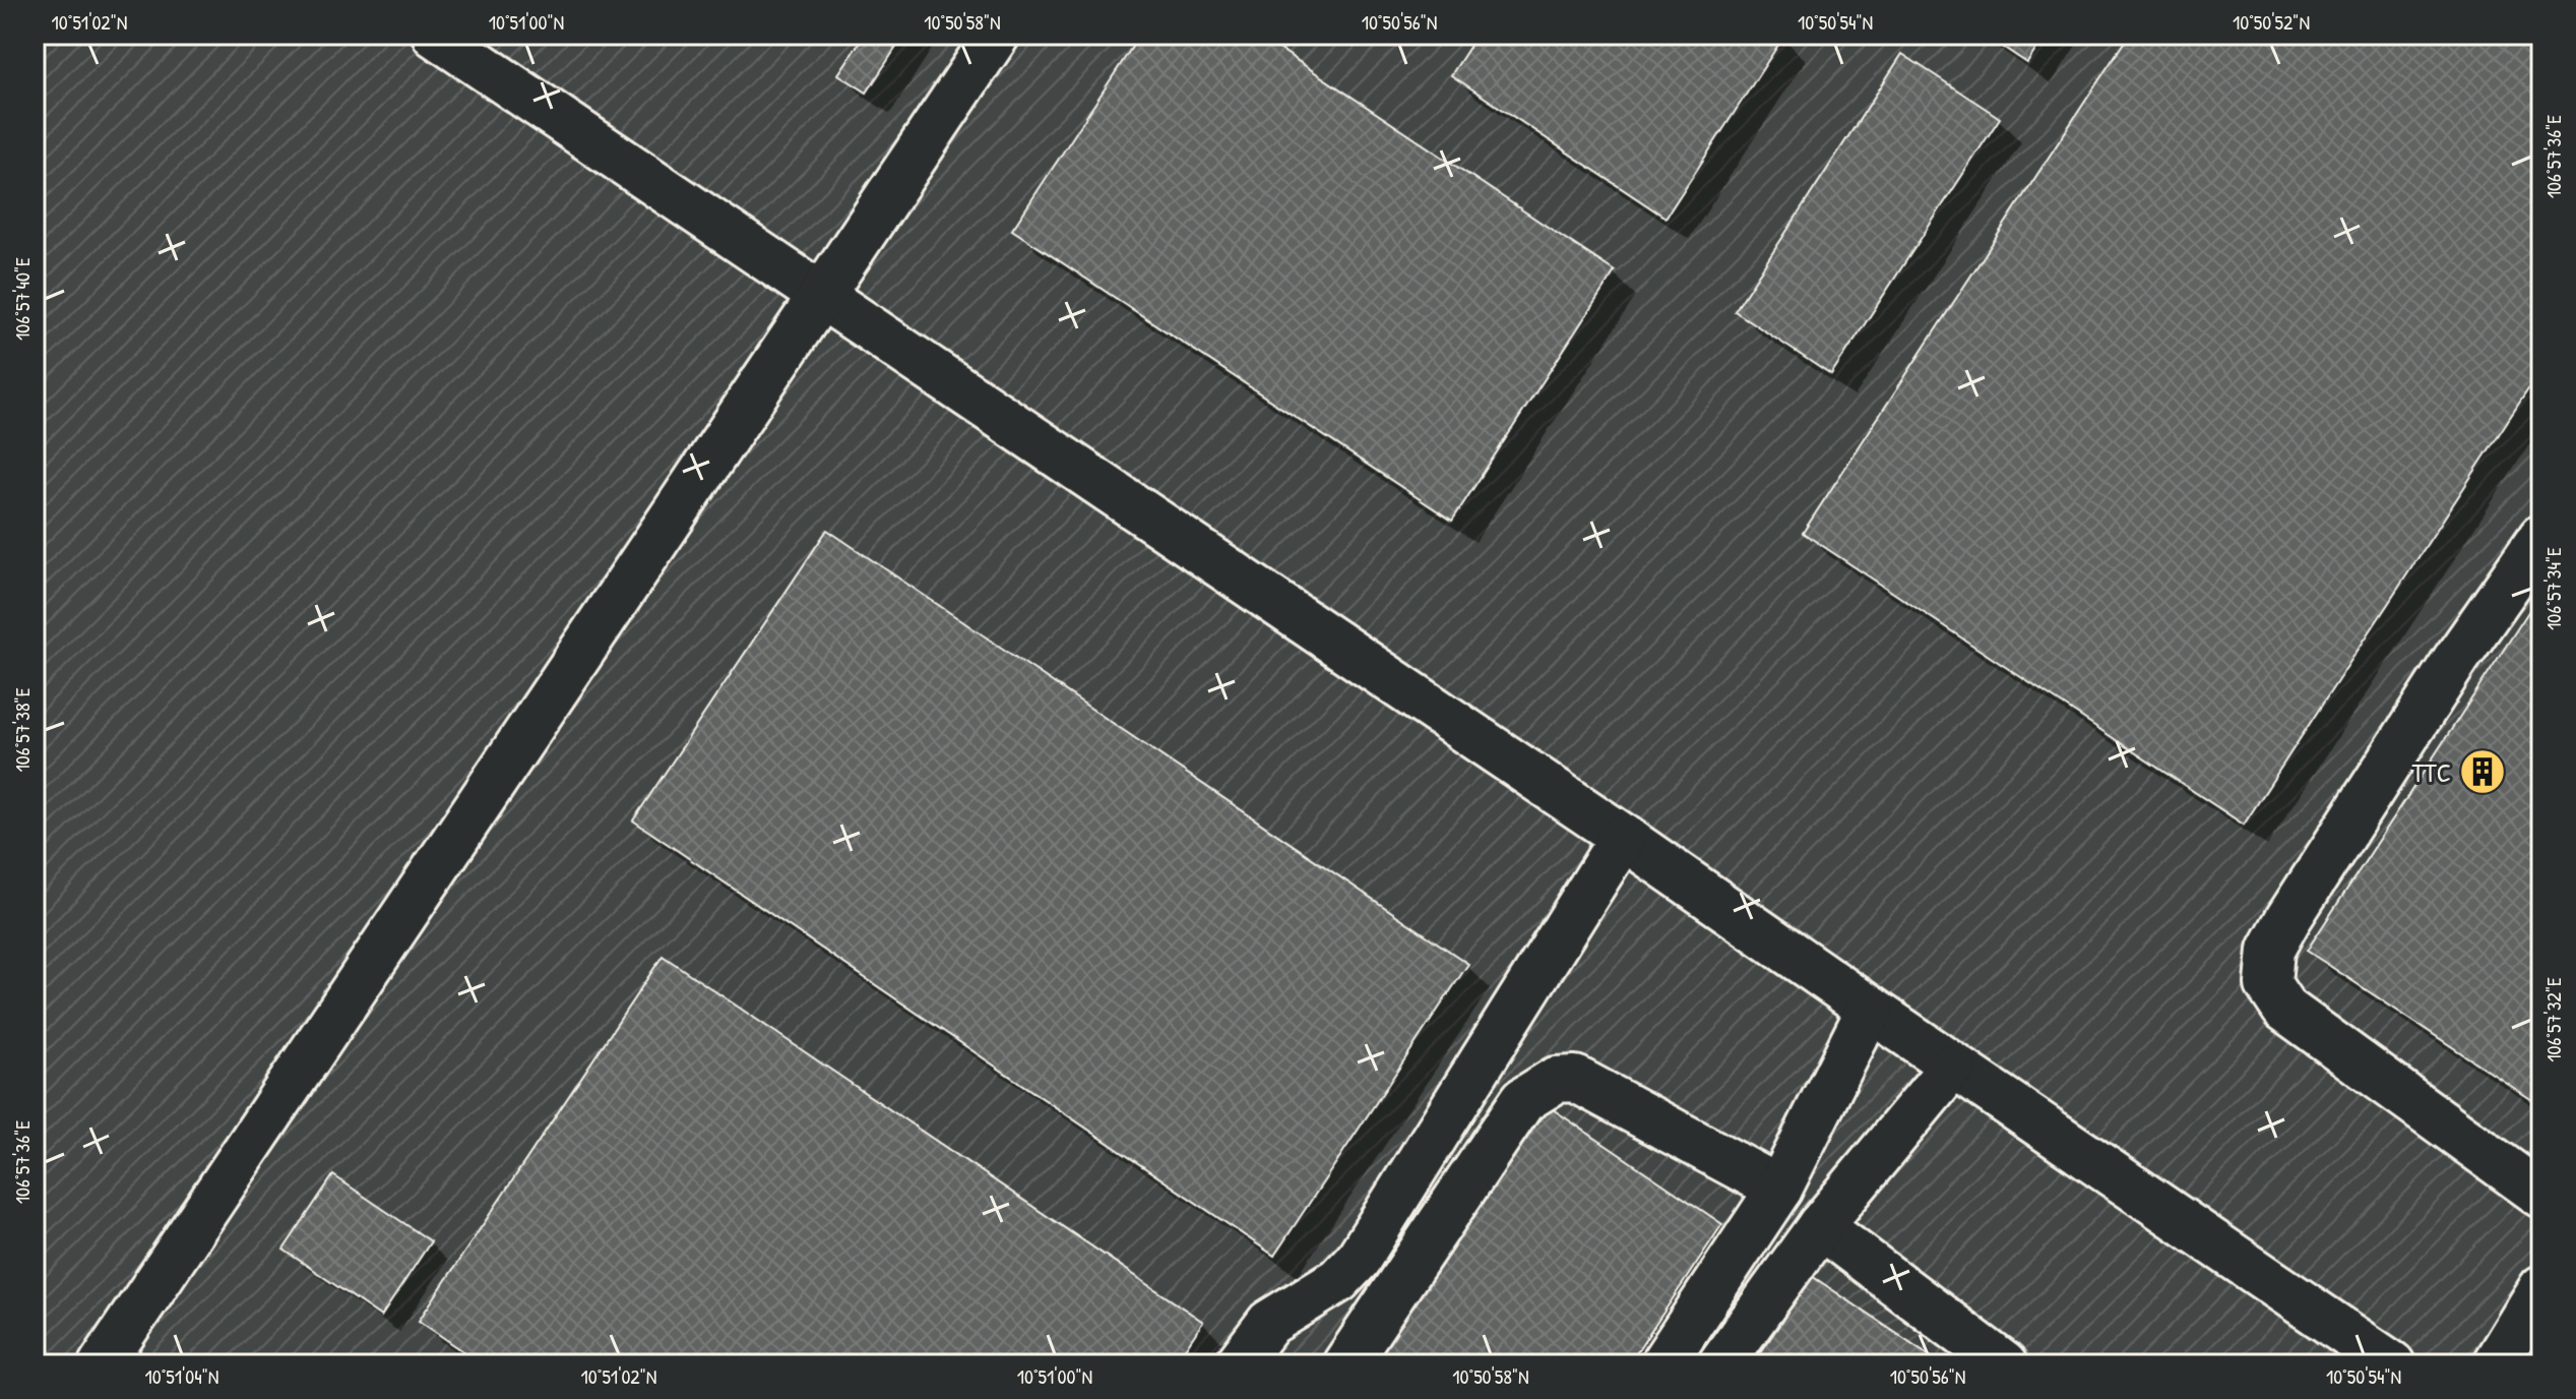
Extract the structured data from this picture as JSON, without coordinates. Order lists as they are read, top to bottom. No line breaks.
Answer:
{"places":{"building":["TTC"]},"coordinates":["10°51'02\"N","10°51'00\"N","10°50'58\"N","10°50'56\"N","10°50'54\"N","10°50'52\"N","106°57'36\"E","106°57'40\"E","106°57'34\"E","106°57'38\"E","106°57'32\"E","10°51'04\"N"]}
